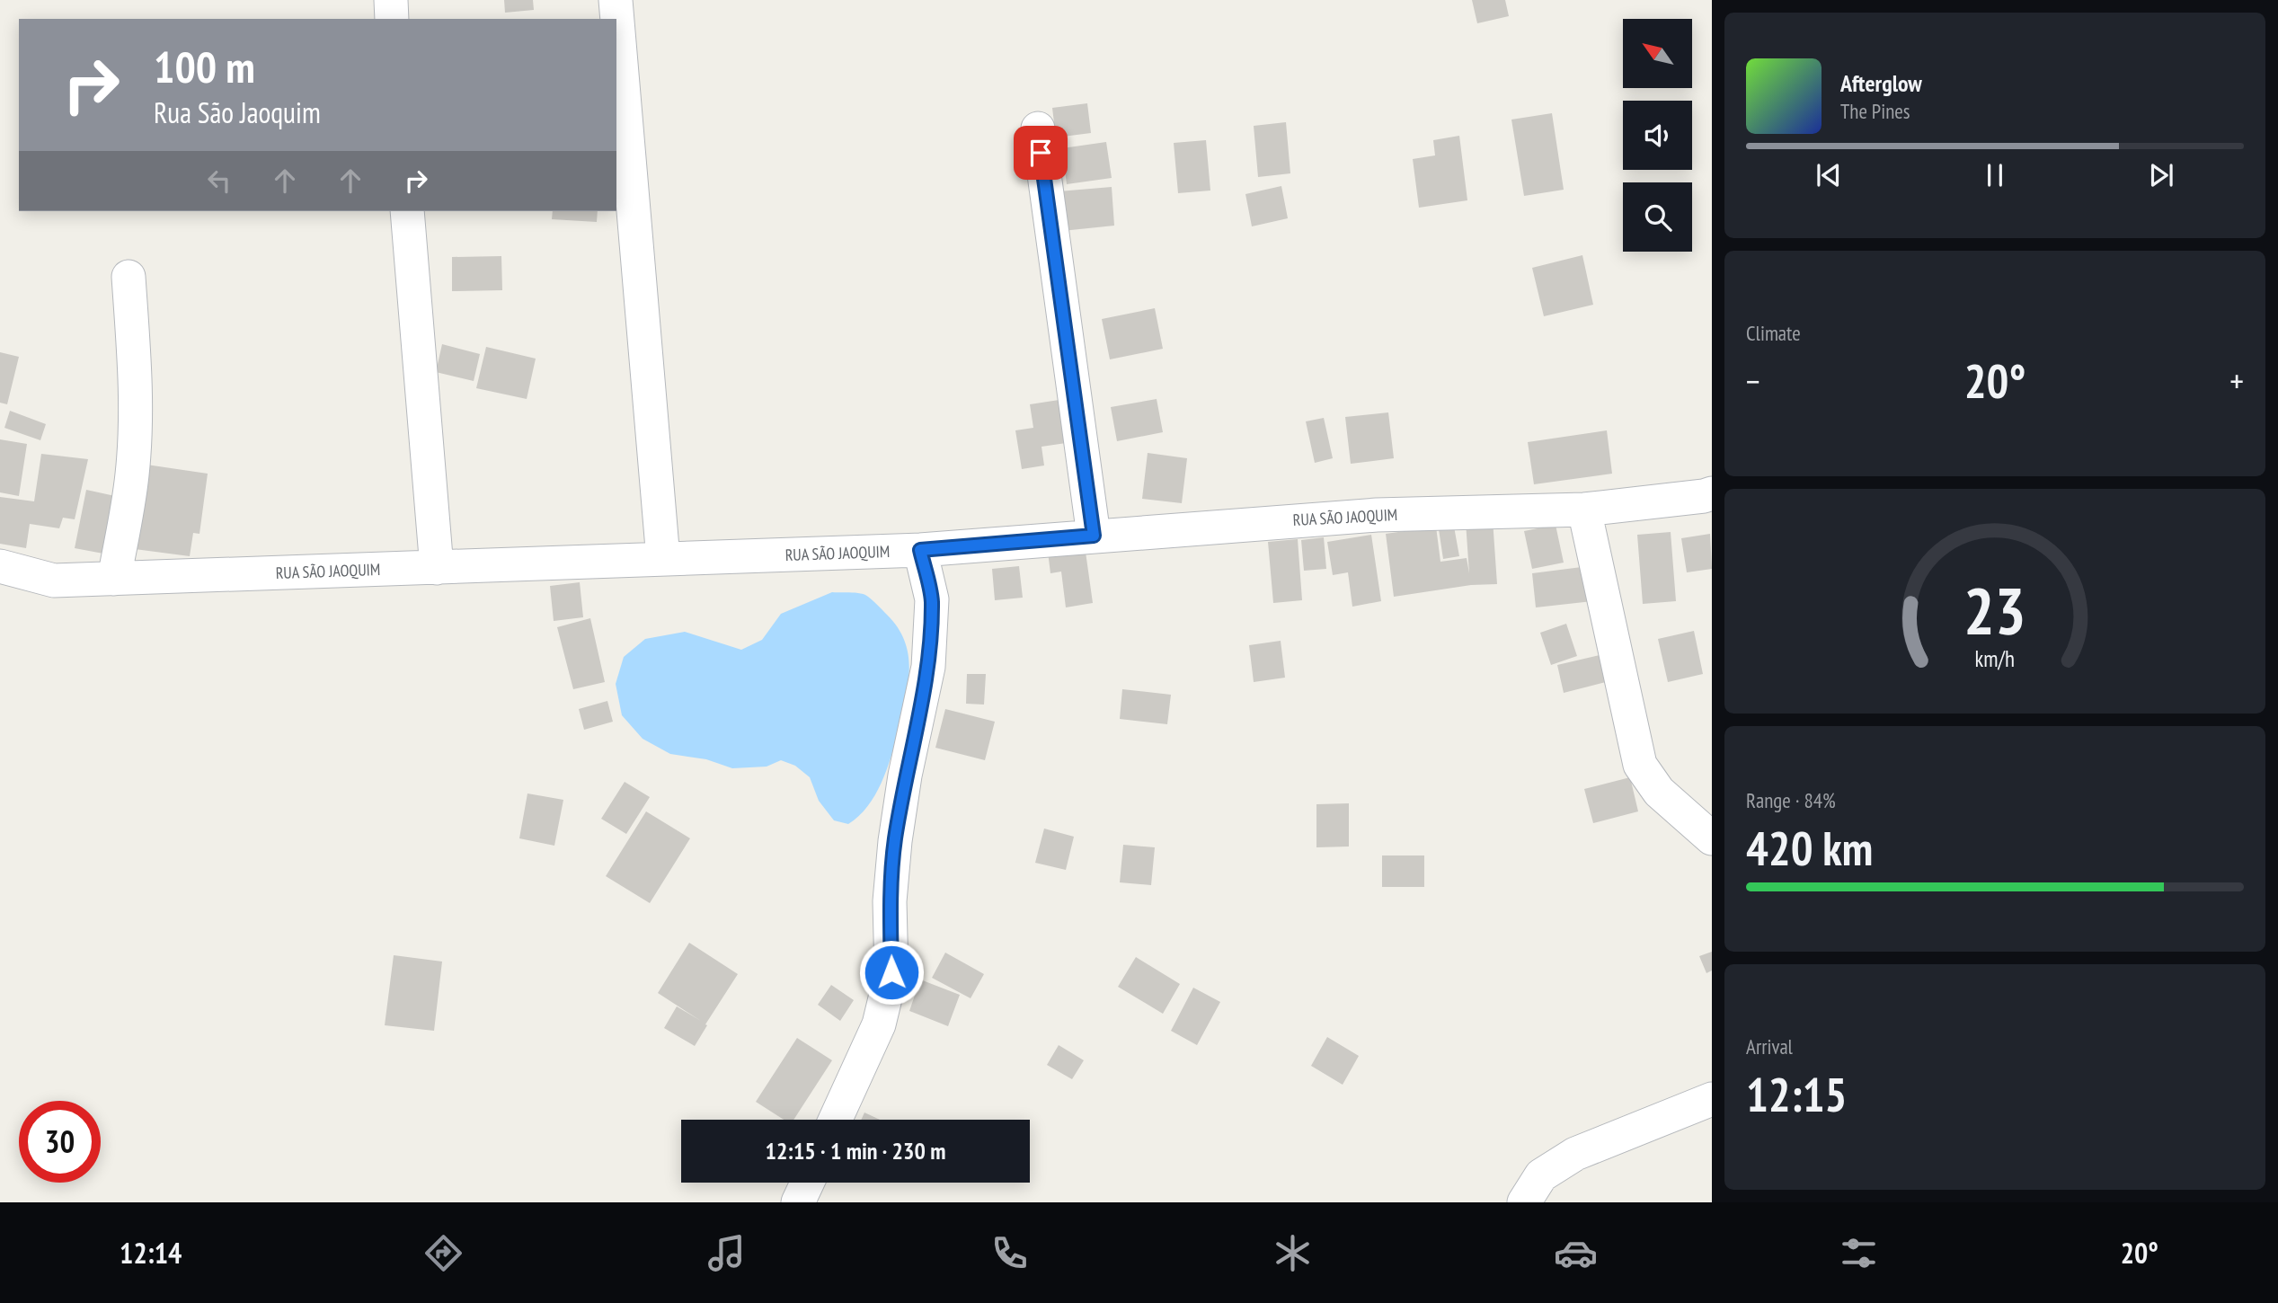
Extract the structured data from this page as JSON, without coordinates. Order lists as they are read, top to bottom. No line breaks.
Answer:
{"streets":{"street":["RUA SÃO JAOQUIM"]},"north":"top left","page":{"turn":["100 m","Rua São Jaoquim"],"song":["Afterglow","The Pines"],"tile":["Climate",["Range · 84%","420 km"],["Arrival","12:15"]],"heat":["−","20°","+"],"limit":"30","trip":"12:15 · 1 min · 230 m","tabs":["12:14","20°"],"gauge":["23","km/h"]}}
